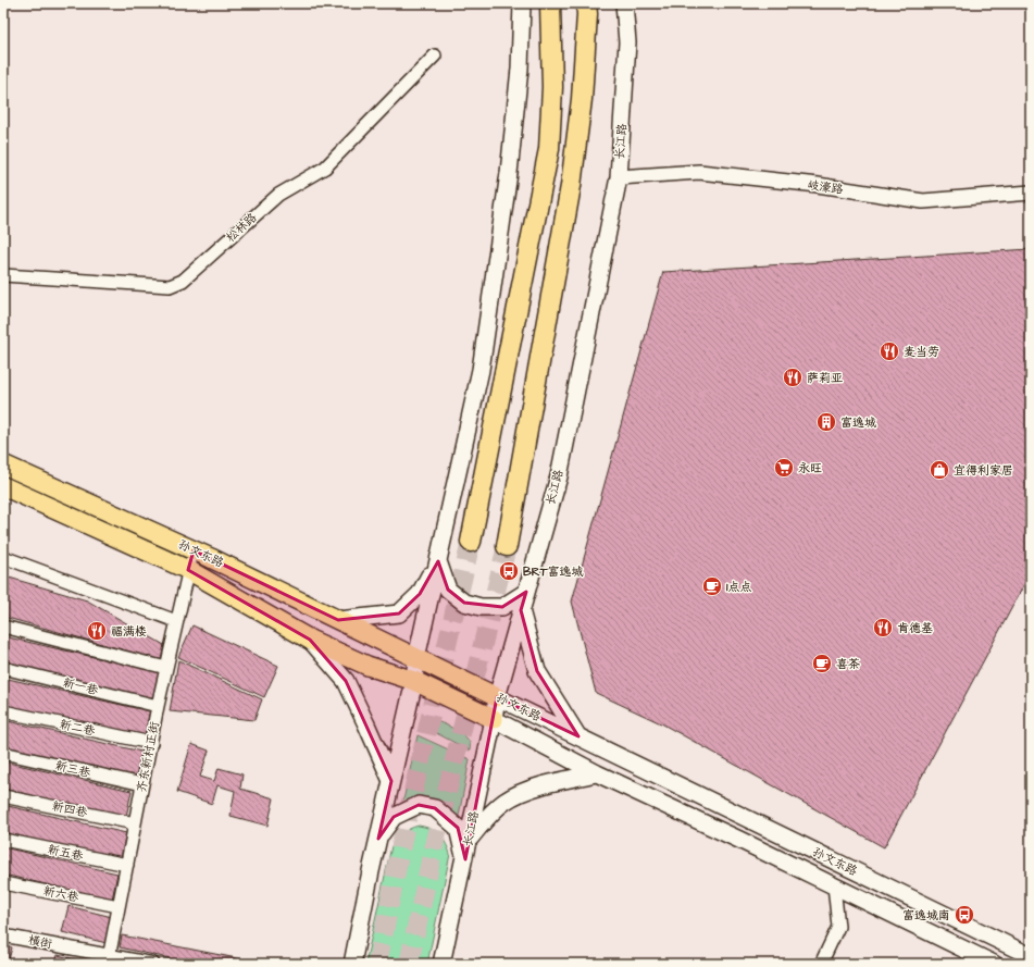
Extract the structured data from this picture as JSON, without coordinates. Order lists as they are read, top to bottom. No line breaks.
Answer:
{"streets":{"main road":["长江路","孙文东路"],"street":["岐濠路","松林路","新一巷","新二巷","齐东新村正街","新三巷","新四巷","新五巷","新六巷","横街"]},"crossings":[["长江路","岐濠路"],["长江路","孙文东路"],["孙文东路","齐东新村正街"],["新一巷","齐东新村正街"],["新二巷","齐东新村正街"],["齐东新村正街","新三巷"],["齐东新村正街","新四巷"],["齐东新村正街","新五巷"],["齐东新村正街","新六巷"],["齐东新村正街","横街"]],"places":{"restaurant":["麦当劳","萨莉亚","肯德基","福满楼"],"building":["富逸城"],"supermarket":["永旺"],"shop":["宜得利家居"],"bus stop":["BRT富逸城","富逸城南"],"cafe":["1点点","喜茶"]}}
